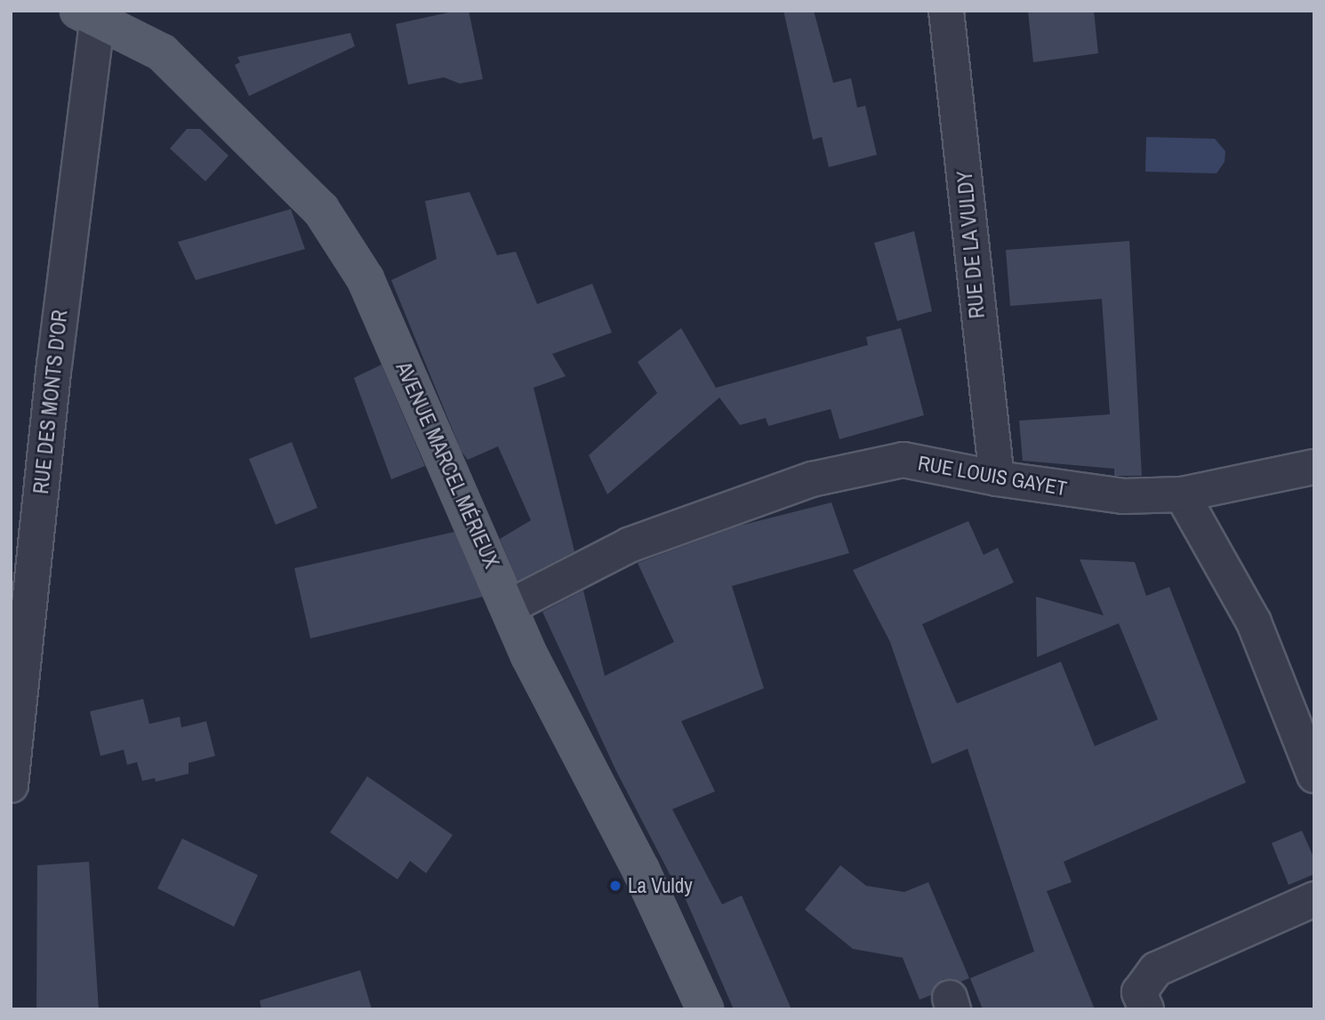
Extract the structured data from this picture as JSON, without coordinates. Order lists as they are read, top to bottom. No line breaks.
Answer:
{"streets":{"main road":["AVENUE MARCEL MÉRIEUX"],"street":["RUE DE LA VULDY","RUE DES MONTS D'OR","RUE LOUIS GAYET"]},"crossings":[["RUE DE LA VULDY","RUE LOUIS GAYET"],["RUE DES MONTS D'OR","AVENUE MARCEL MÉRIEUX"],["AVENUE MARCEL MÉRIEUX","RUE LOUIS GAYET"]],"places":["La Vuldy"]}
